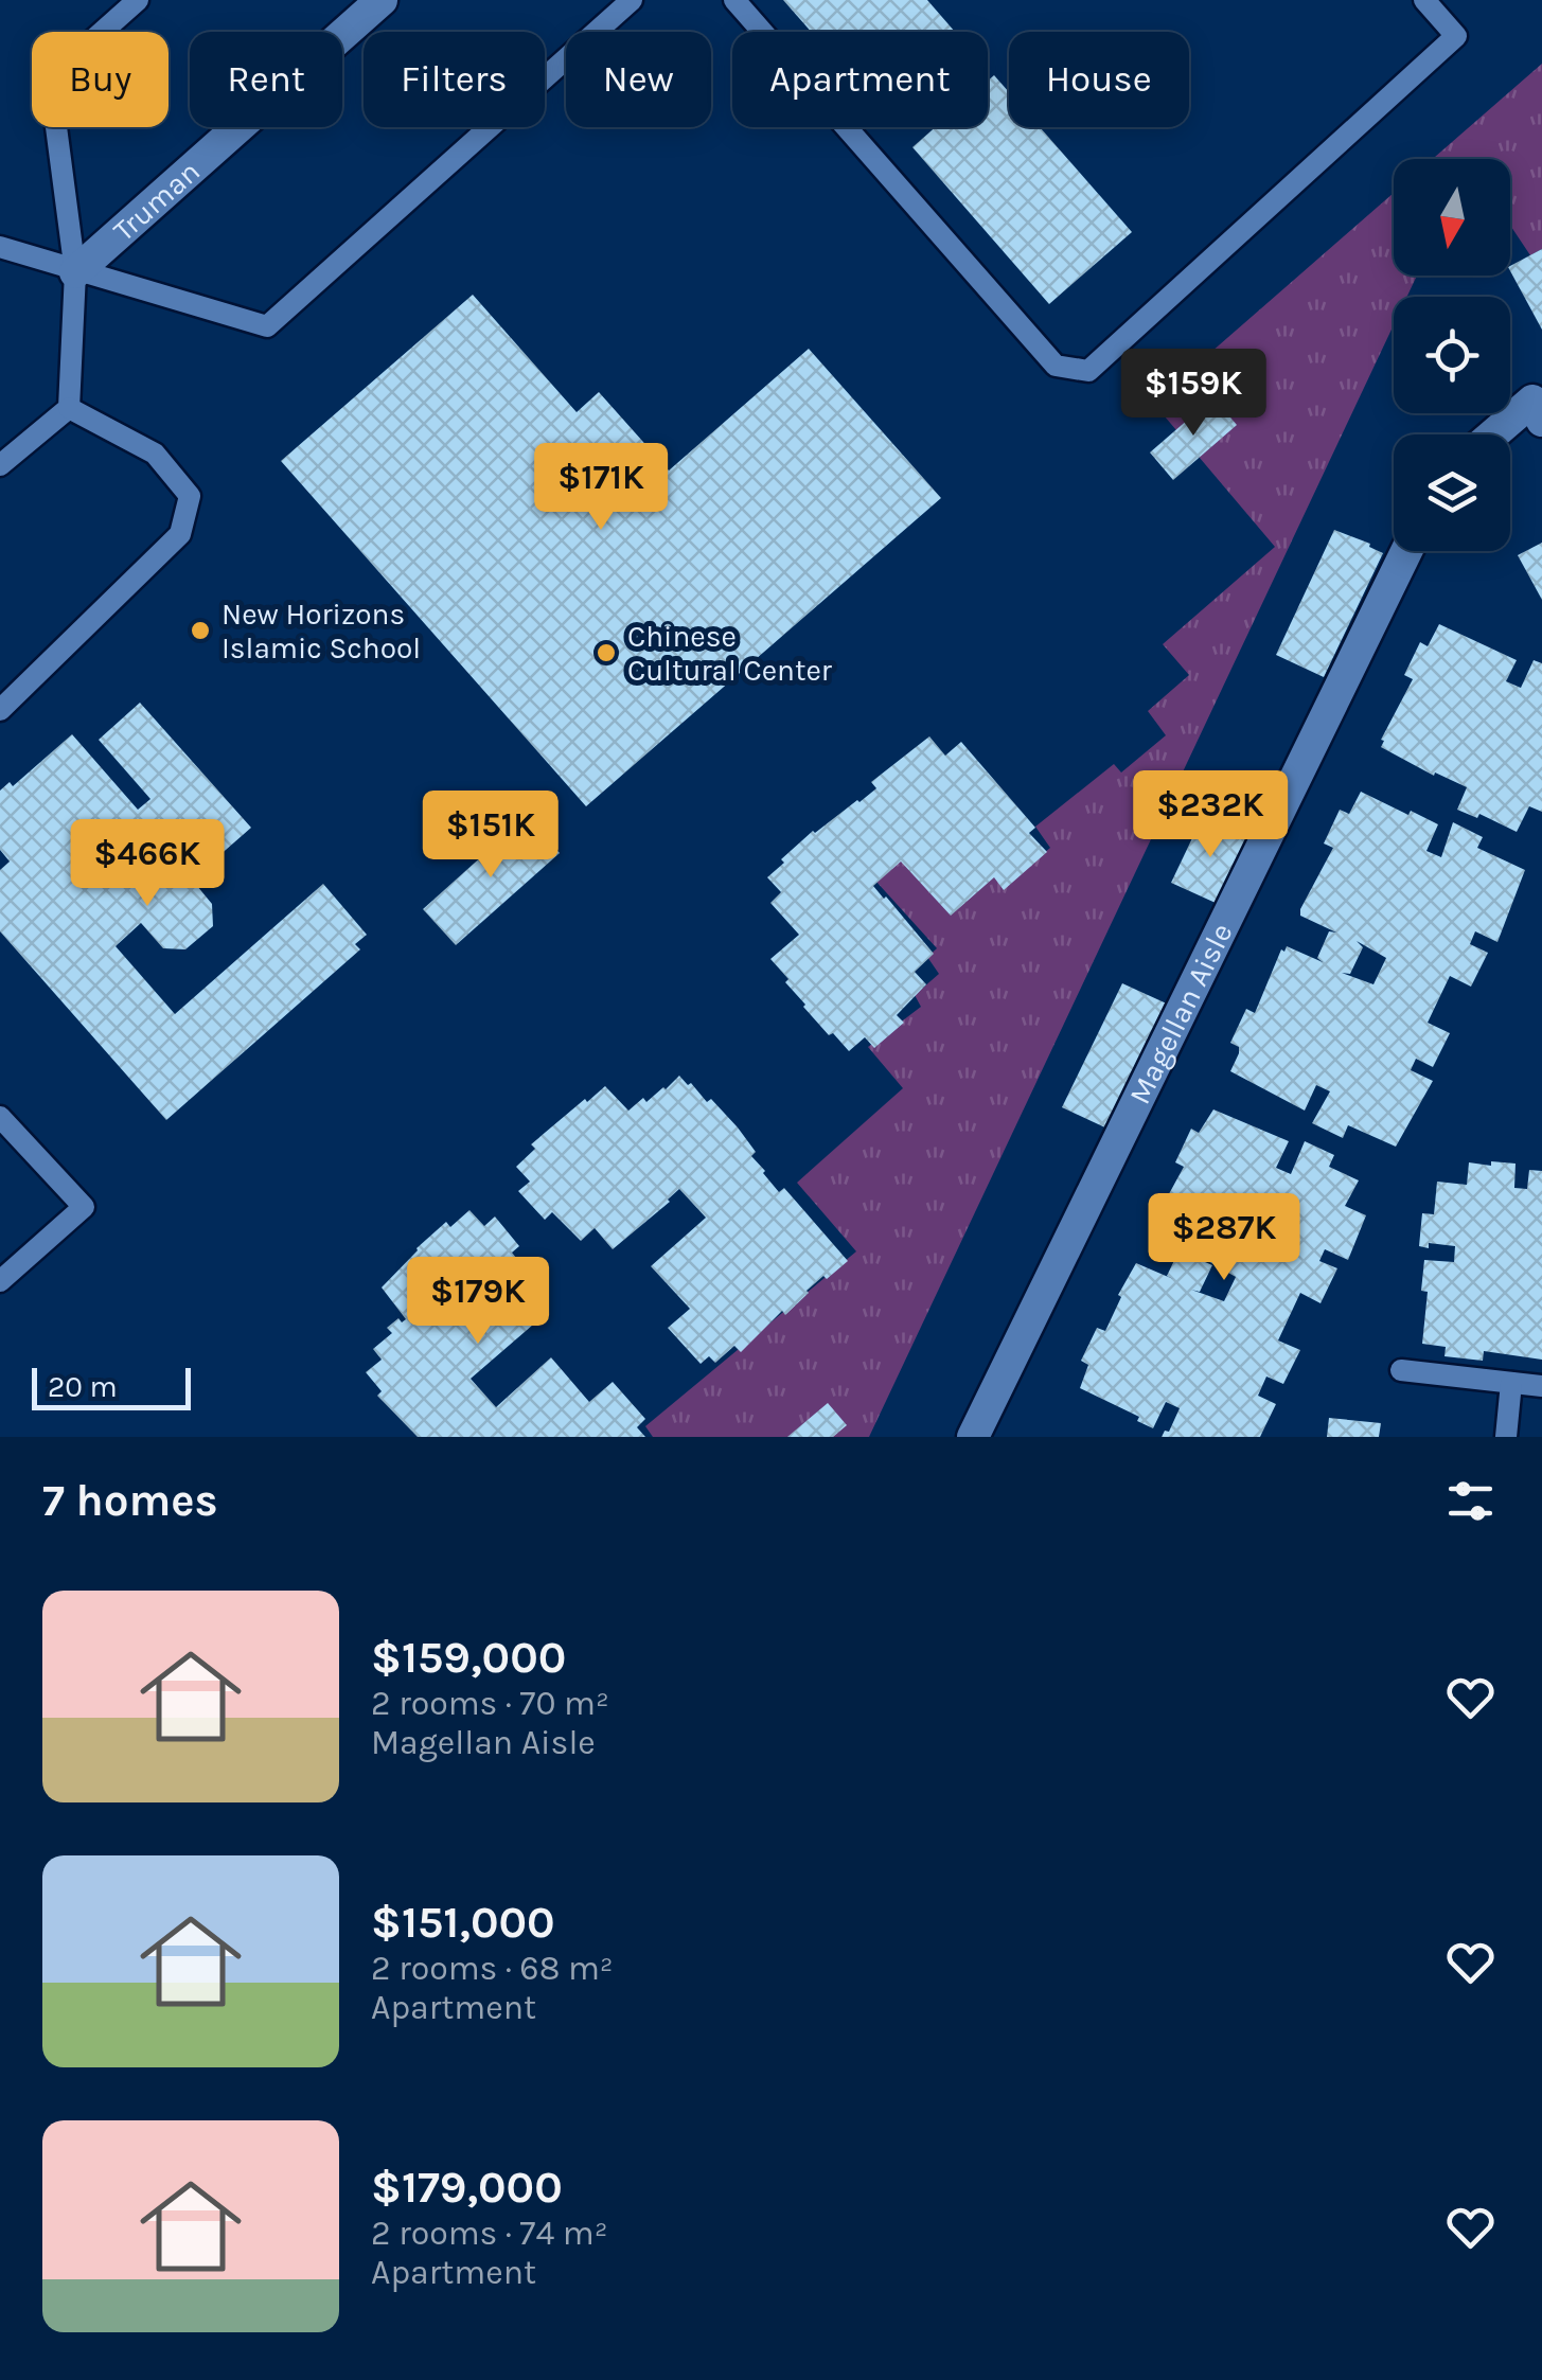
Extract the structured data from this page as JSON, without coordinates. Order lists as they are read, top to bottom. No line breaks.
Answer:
{"streets":{"street":["Truman","Magellan Aisle"]},"places":["New Horizons Islamic School","Chinese Cultural Center"],"scale_bar":"20 m","north":"bottom","page":{"chip":["Buy","Rent","Filters","New","Apartment","House"],"price":["$159K","$171K","$232K","$151K","$466K","$287K","$179K"],"scale":"20 m","heading":"7 homes","list":[{"name":"$159,000","note":"2 rooms · 70 m² · Magellan Aisle"},{"name":"$151,000","note":"2 rooms · 68 m² · Apartment"},{"name":"$179,000","note":"2 rooms · 74 m² · Apartment"}]}}
